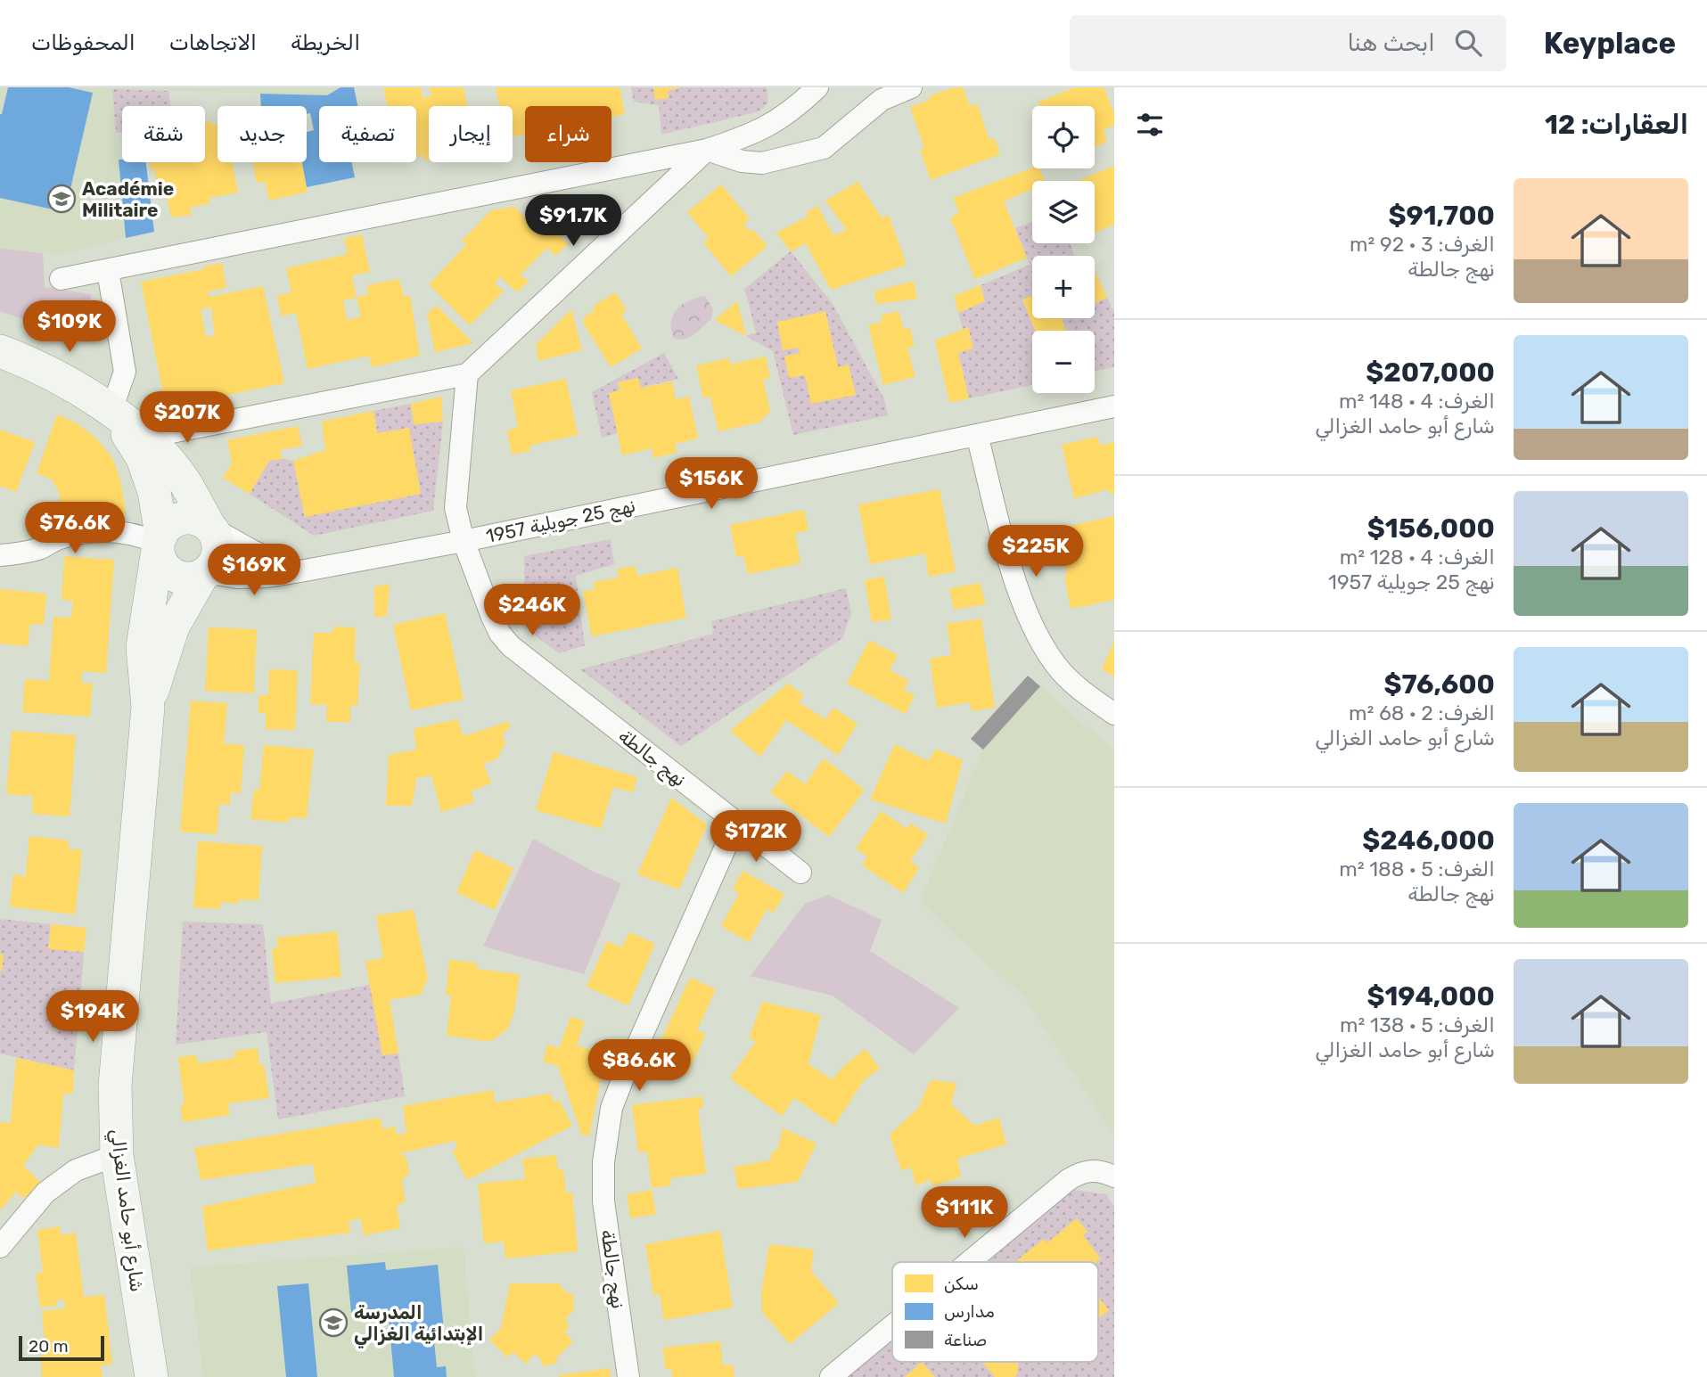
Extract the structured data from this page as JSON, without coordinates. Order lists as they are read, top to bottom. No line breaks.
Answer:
{"streets":{"main road":["شارع أبو حامد الغزالي"],"street":["نهج 25 جويلية 1957","نهج جالطة"]},"crossings":[["نهج 25 جويلية 1957","نهج جالطة"],["نهج 25 جويلية 1957","شارع أبو حامد الغزالي"]],"places":{"school or university":["Académie Militaire","المدرسة الإبتدائية الغزالي"]},"legend":["سكن","مدارس","صناعة"],"scale_bar":"20 m","page":{"header":"Keyplace","search":"ابحث هنا","nav":["الخريطة","الاتجاهات","المحفوظات"],"heading":"العقارات: 12","map_buttons":["+","−"],"chip":["شراء","إيجار","تصفية","جديد","شقة"],"list":[{"name":"$91,700","note":"الغرف: 3 · 92 m² · نهج جالطة"},{"name":"$207,000","note":"الغرف: 4 · 148 m² · شارع أبو حامد الغزالي"},{"name":"$156,000","note":"الغرف: 4 · 128 m² · نهج 25 جويلية 1957"},{"name":"$76,600","note":"الغرف: 2 · 68 m² · شارع أبو حامد الغزالي"},{"name":"$246,000","note":"الغرف: 5 · 188 m² · نهج جالطة"},{"name":"$194,000","note":"الغرف: 5 · 138 m² · شارع أبو حامد الغزالي"}],"price":["$91.7K","$109K","$207K","$156K","$76.6K","$225K","$169K","$246K","$172K","$194K","$86.6K","$111K"],"scale":"20 m"}}
